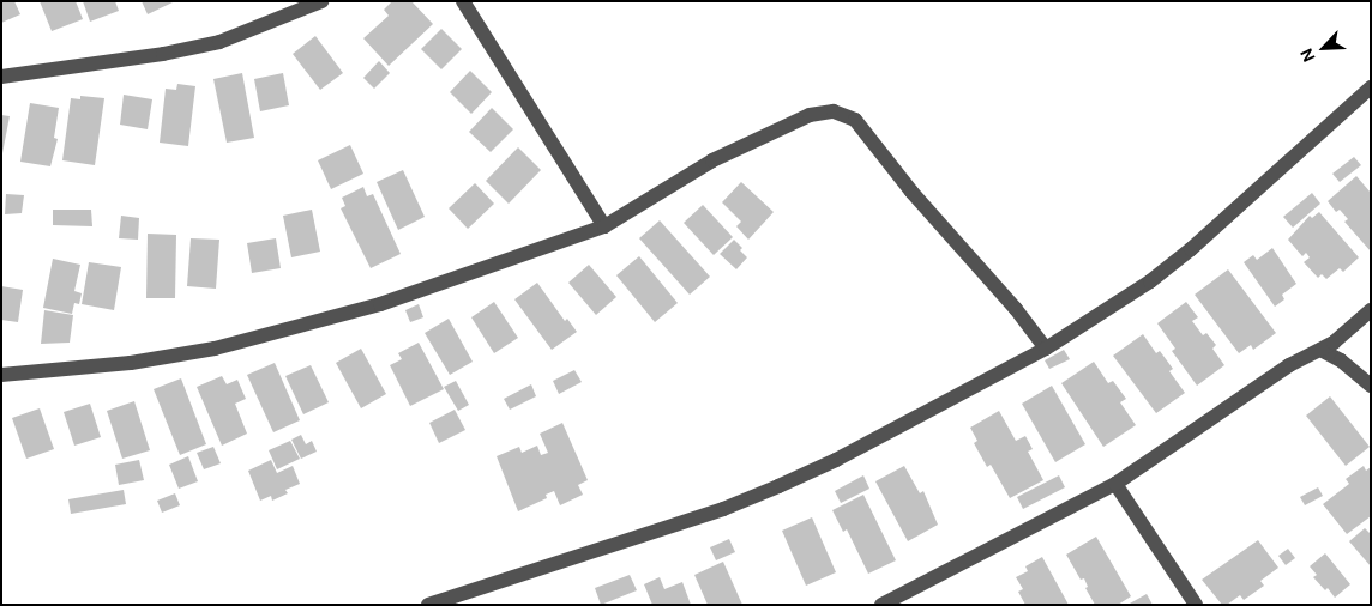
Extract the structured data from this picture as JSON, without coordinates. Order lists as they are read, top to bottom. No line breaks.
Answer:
{"north":"bottom left"}
